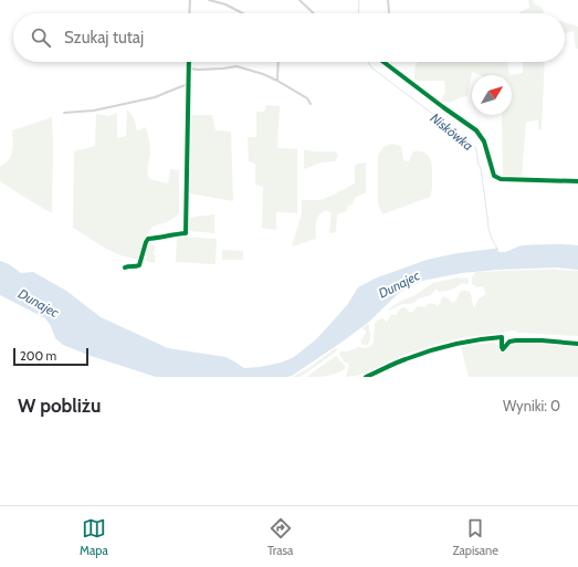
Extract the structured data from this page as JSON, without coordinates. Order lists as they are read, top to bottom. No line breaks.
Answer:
{"water":["Niskówka","Dunajec"],"scale_bar":"200 m","north":"top right","page":{"search":"Szukaj tutaj","scale":"200 m","heading":["W pobliżu","Wyniki: 0"],"nav":["Mapa","Trasa","Zapisane"]}}
